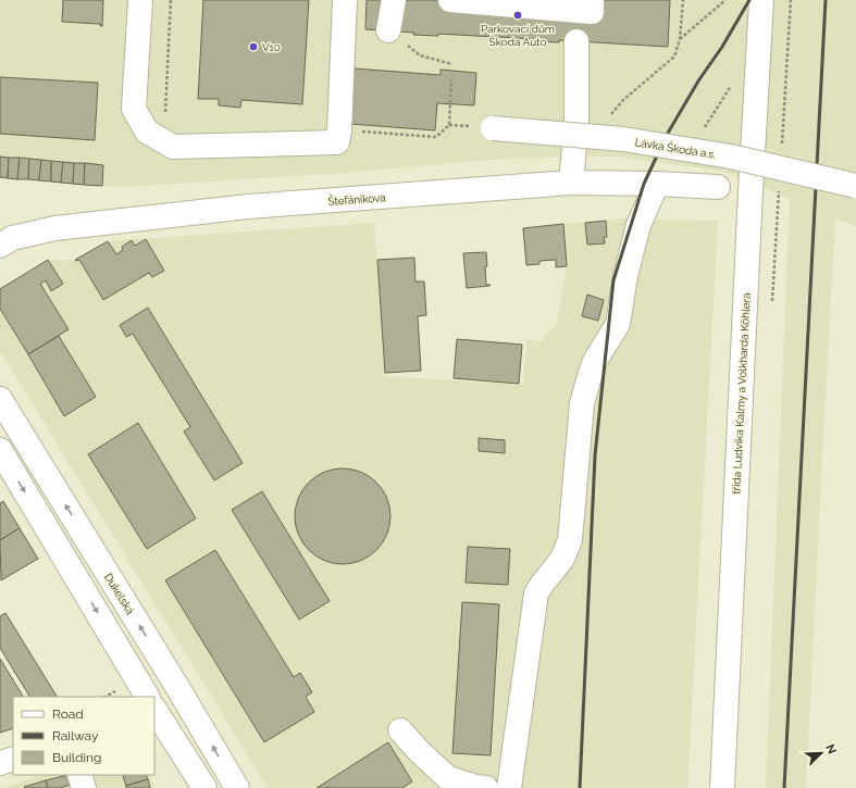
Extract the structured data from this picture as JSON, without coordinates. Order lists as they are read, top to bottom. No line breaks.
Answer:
{"streets":{"street":["Lávka Škoda a.s.","Štefánikova","třída Ludvíka Kalmy a Volkharda Köhlera","Dukelská"]},"places":["Parkovací dům Škoda Auto","V10"],"legend":["Road","Railway","Building"],"north":"top right"}
